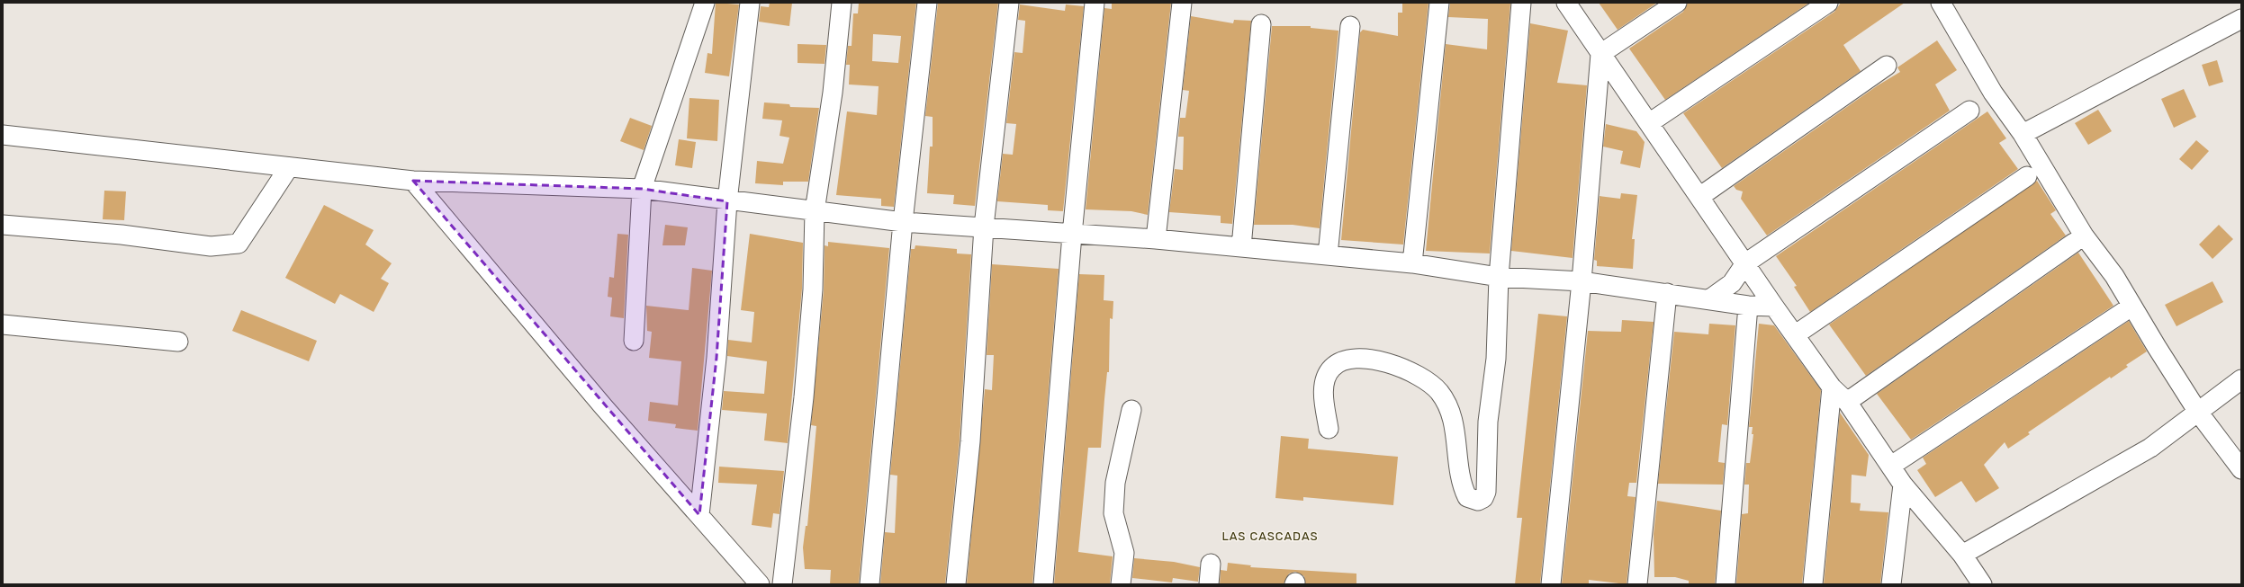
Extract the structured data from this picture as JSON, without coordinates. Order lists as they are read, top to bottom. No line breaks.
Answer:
{"districts":["LAS CASCADAS"]}
